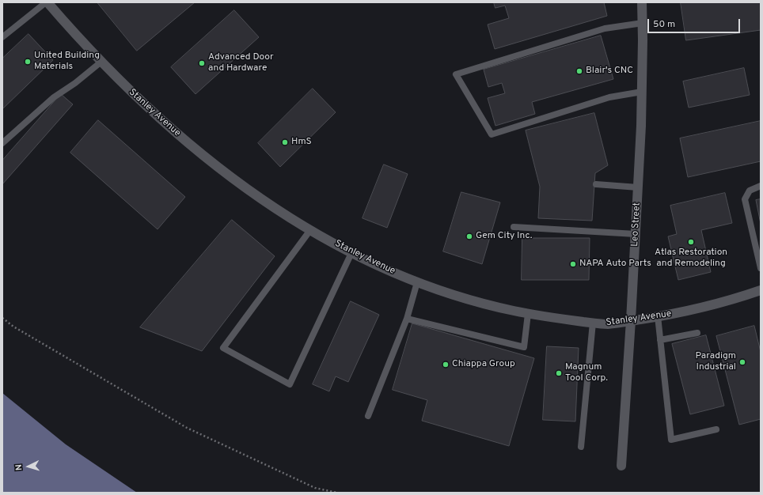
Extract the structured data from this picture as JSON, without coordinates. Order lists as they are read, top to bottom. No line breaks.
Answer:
{"streets":{"street":["Stanley Avenue","Leo Street"]},"crossings":[["Stanley Avenue","Leo Street"]],"places":["United Building Materials","Advanced Door and Hardware","Blair's CNC","HmS","Gem City Inc.","Atlas Restoration and Remodeling","NAPA Auto Parts","Paradigm Industrial","Chiappa Group","Magnum Tool Corp."],"scale_bar":"50 m","north":"left"}
